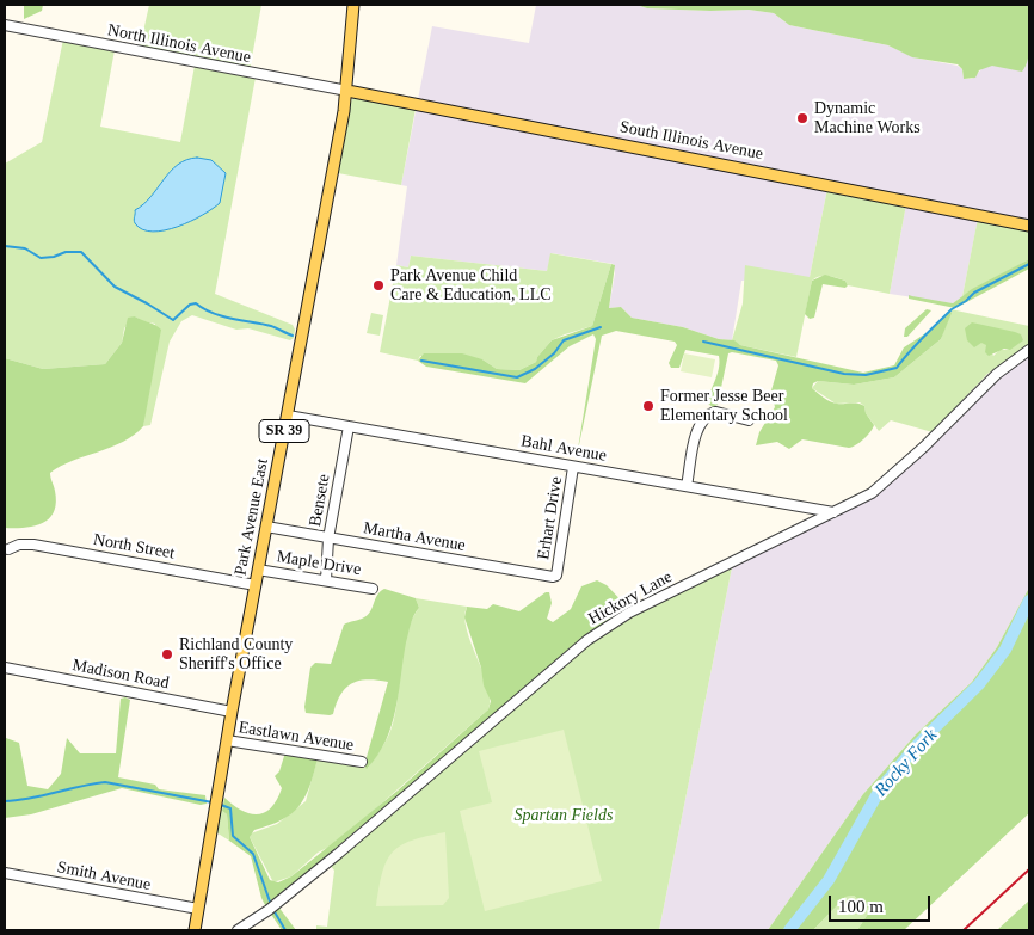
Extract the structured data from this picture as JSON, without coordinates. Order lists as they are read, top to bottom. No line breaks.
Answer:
{"streets":{"main road":["South Illinois Avenue","SR 39","Park Avenue East"],"street":["North Illinois Avenue","Bahl Avenue","Bensete","Erhart Drive","Martha Avenue","North Street","Maple Drive","Hickory Lane","Madison Road","Eastlawn Avenue","Smith Avenue"]},"crossings":[["North Illinois Avenue","South Illinois Avenue"],["North Illinois Avenue","Park Avenue East"],["South Illinois Avenue","Park Avenue East"],["Bahl Avenue","Bensete"],["Bahl Avenue","Park Avenue East"],["Bahl Avenue","Erhart Drive"],["Bahl Avenue","Hickory Lane"],["Bensete","Martha Avenue"],["Bensete","Maple Drive"],["Park Avenue East","Martha Avenue"],["Park Avenue East","North Street"],["Park Avenue East","Maple Drive"],["Park Avenue East","Madison Road"],["Park Avenue East","Eastlawn Avenue"],["Park Avenue East","Smith Avenue"],["Erhart Drive","Martha Avenue"]],"water":["Rocky Fork"],"parks":["Spartan Fields"],"places":["Dynamic Machine Works","Park Avenue Child Care & Education, LLC","Former Jesse Beer Elementary School","Richland County Sheriff's Office"],"scale_bar":"100 m"}
